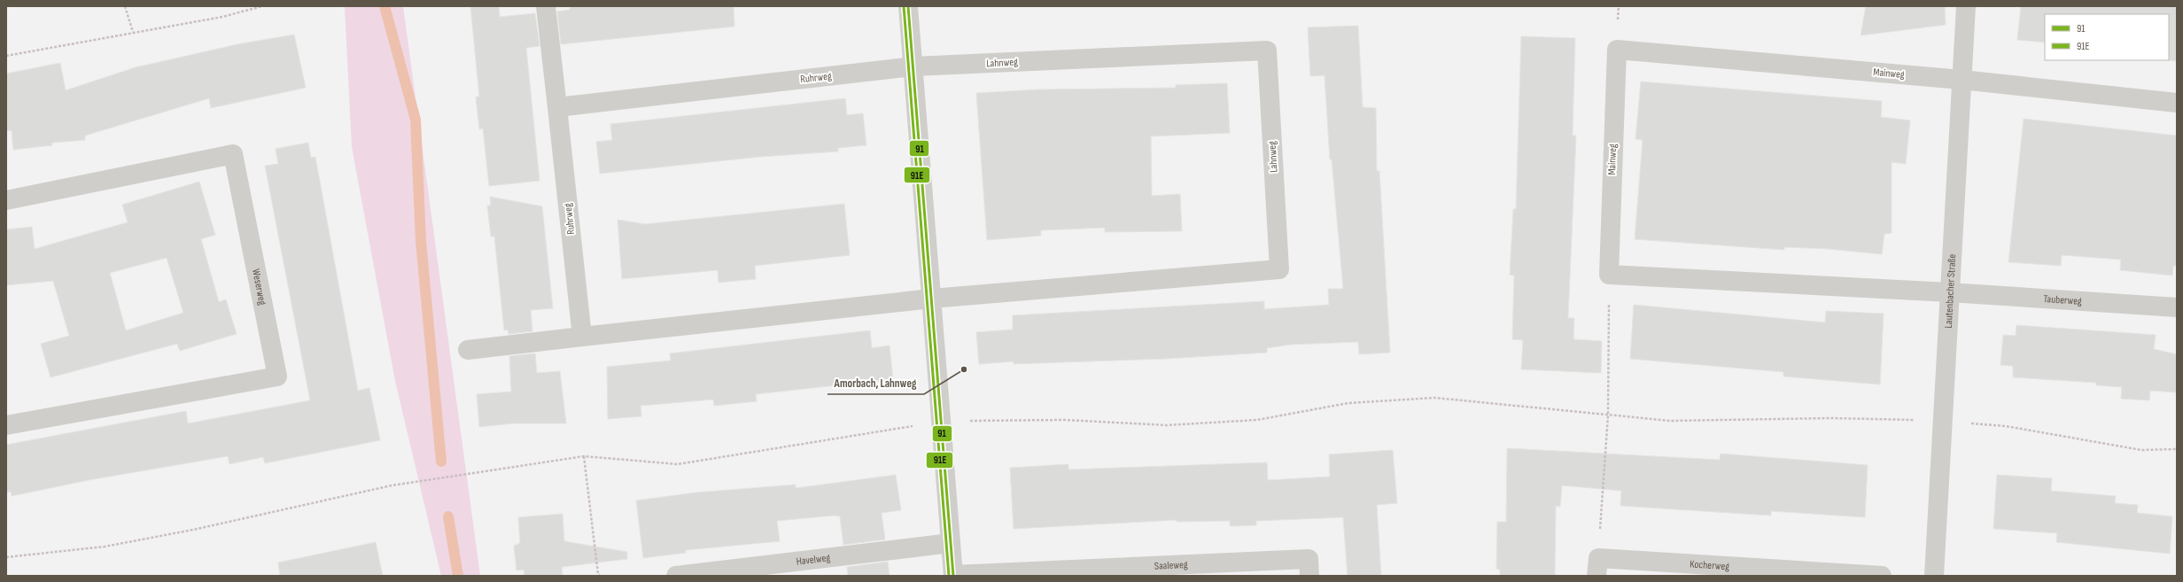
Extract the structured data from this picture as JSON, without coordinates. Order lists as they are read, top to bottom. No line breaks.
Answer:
{"streets":{"street":["Lahnweg","Mainweg","Ruhrweg","Weserweg","Lautenbacher Straße","Tauberweg","Havelweg","Saaleweg","Kocherweg"]},"crossings":[["Lahnweg","Ruhrweg"],["Mainweg","Lautenbacher Straße"],["Lautenbacher Straße","Tauberweg"]],"places":["Amorbach, Lahnweg"],"lines":["transit line 91","transit line 91E"],"legend":["91","91E"]}
